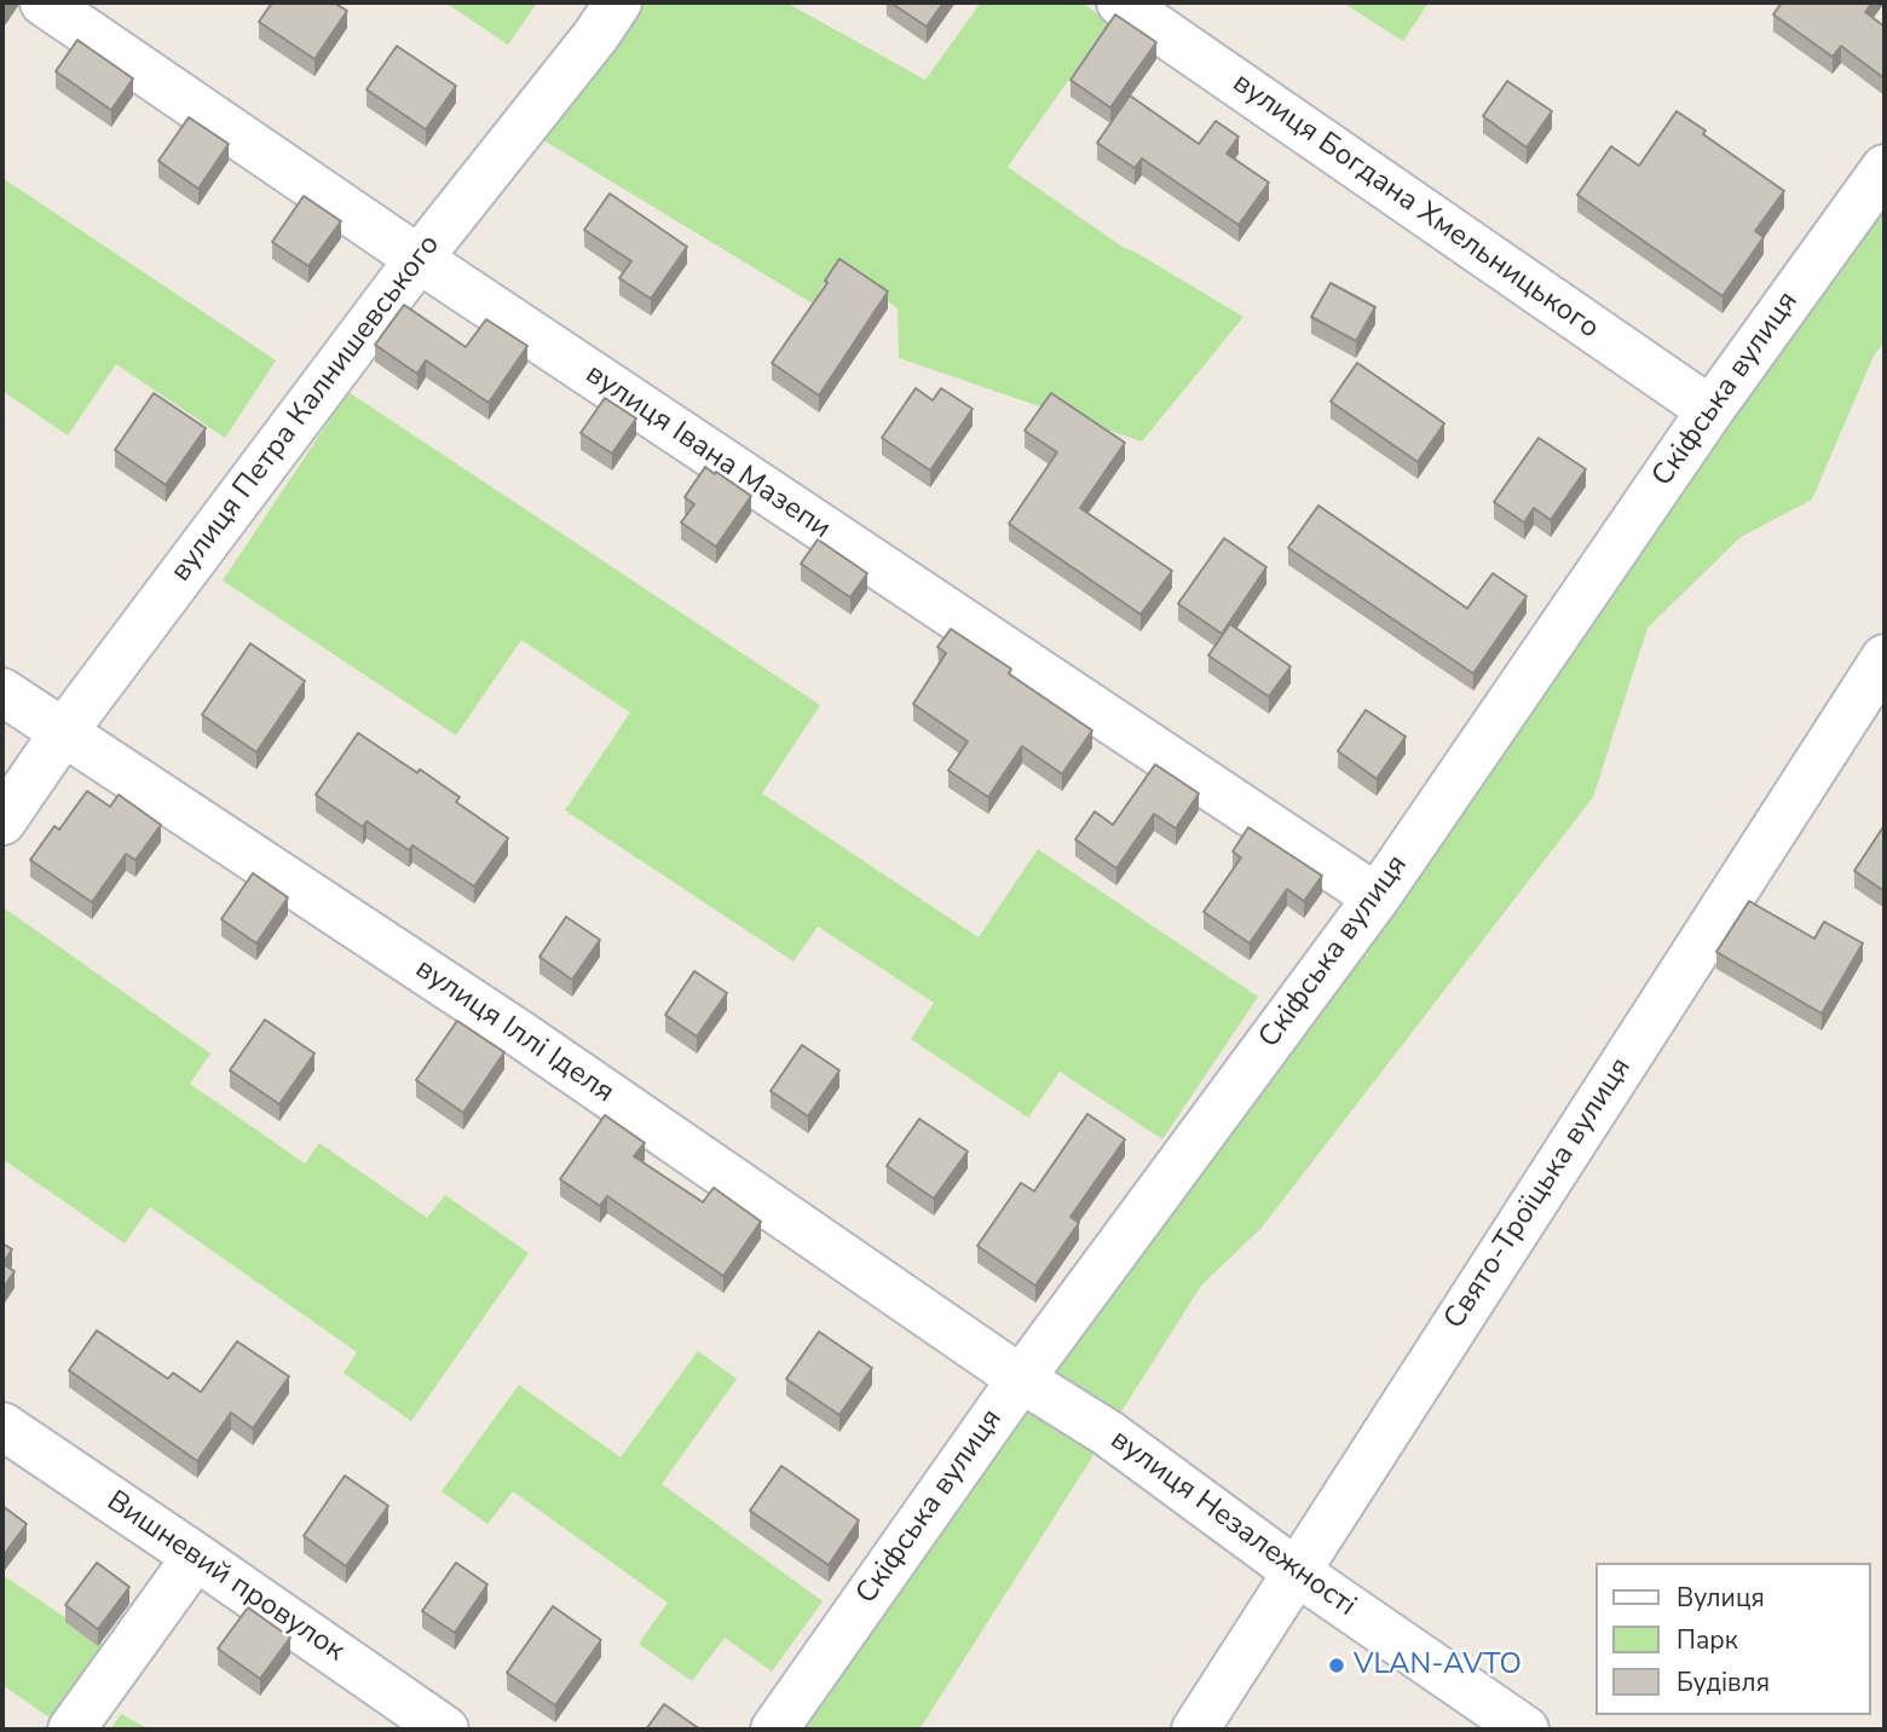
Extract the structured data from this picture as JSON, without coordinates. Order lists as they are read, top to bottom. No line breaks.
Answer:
{"streets":{"street":["вулиця Богдана Хмельницького","Скіфська вулиця","вулиця Петра Калнишевського","вулиця Івана Мазепи","вулиця Іллі Іделя","Свято-Троїцька вулиця","вулиця Незалежності","Вишневий провулок"]},"crossings":[["вулиця Богдана Хмельницького","Скіфська вулиця"],["Скіфська вулиця","вулиця Івана Мазепи"],["Скіфська вулиця","вулиця Іллі Іделя"],["Скіфська вулиця","вулиця Незалежності"],["вулиця Петра Калнишевського","вулиця Івана Мазепи"],["вулиця Петра Калнишевського","вулиця Іллі Іделя"],["вулиця Іллі Іделя","вулиця Незалежності"],["Свято-Троїцька вулиця","вулиця Незалежності"]],"places":["VLAN-AVTO"],"legend":["Вулиця","Парк","Будівля"]}
